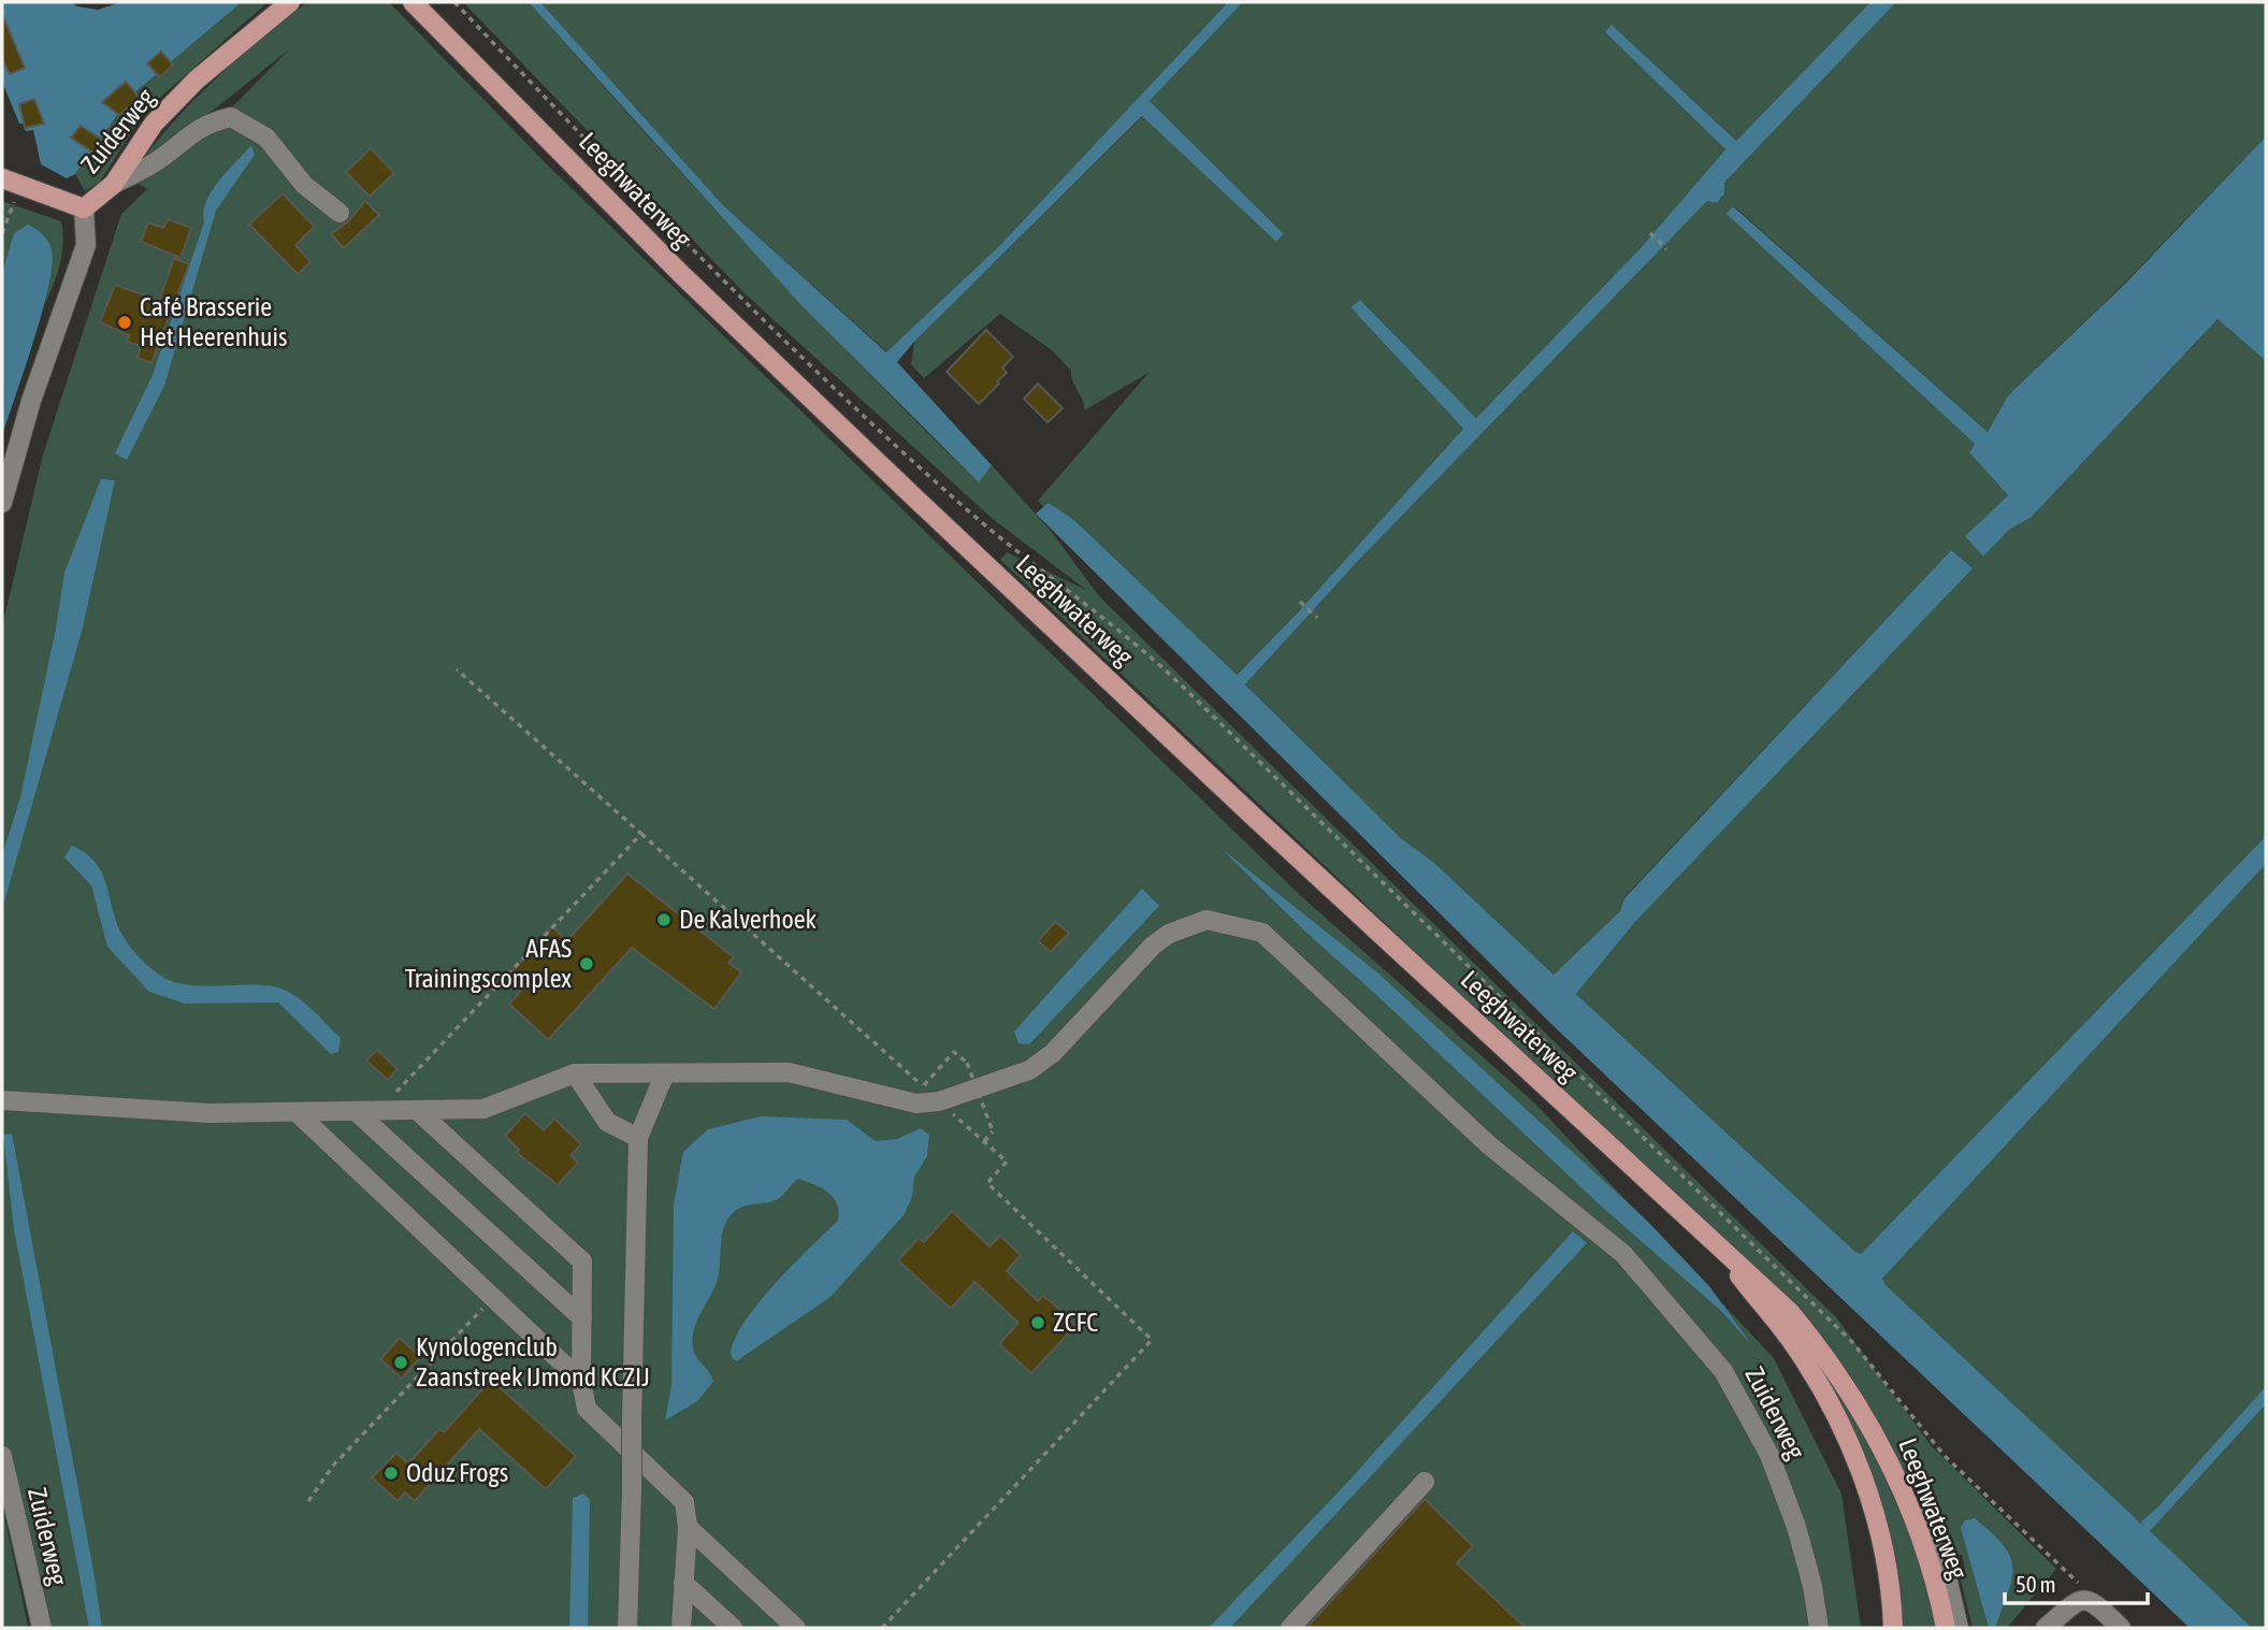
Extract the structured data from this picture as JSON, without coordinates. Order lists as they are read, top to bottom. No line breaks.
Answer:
{"streets":{"main road":["Zuiderweg","Leeghwaterweg"]},"places":["Café Brasserie Het Heerenhuis","De Kalverhoek","AFAS Trainingscomplex","ZCFC","Kynologenclub Zaanstreek IJmond KCZIJ","Oduz Frogs"],"scale_bar":"50 m"}
